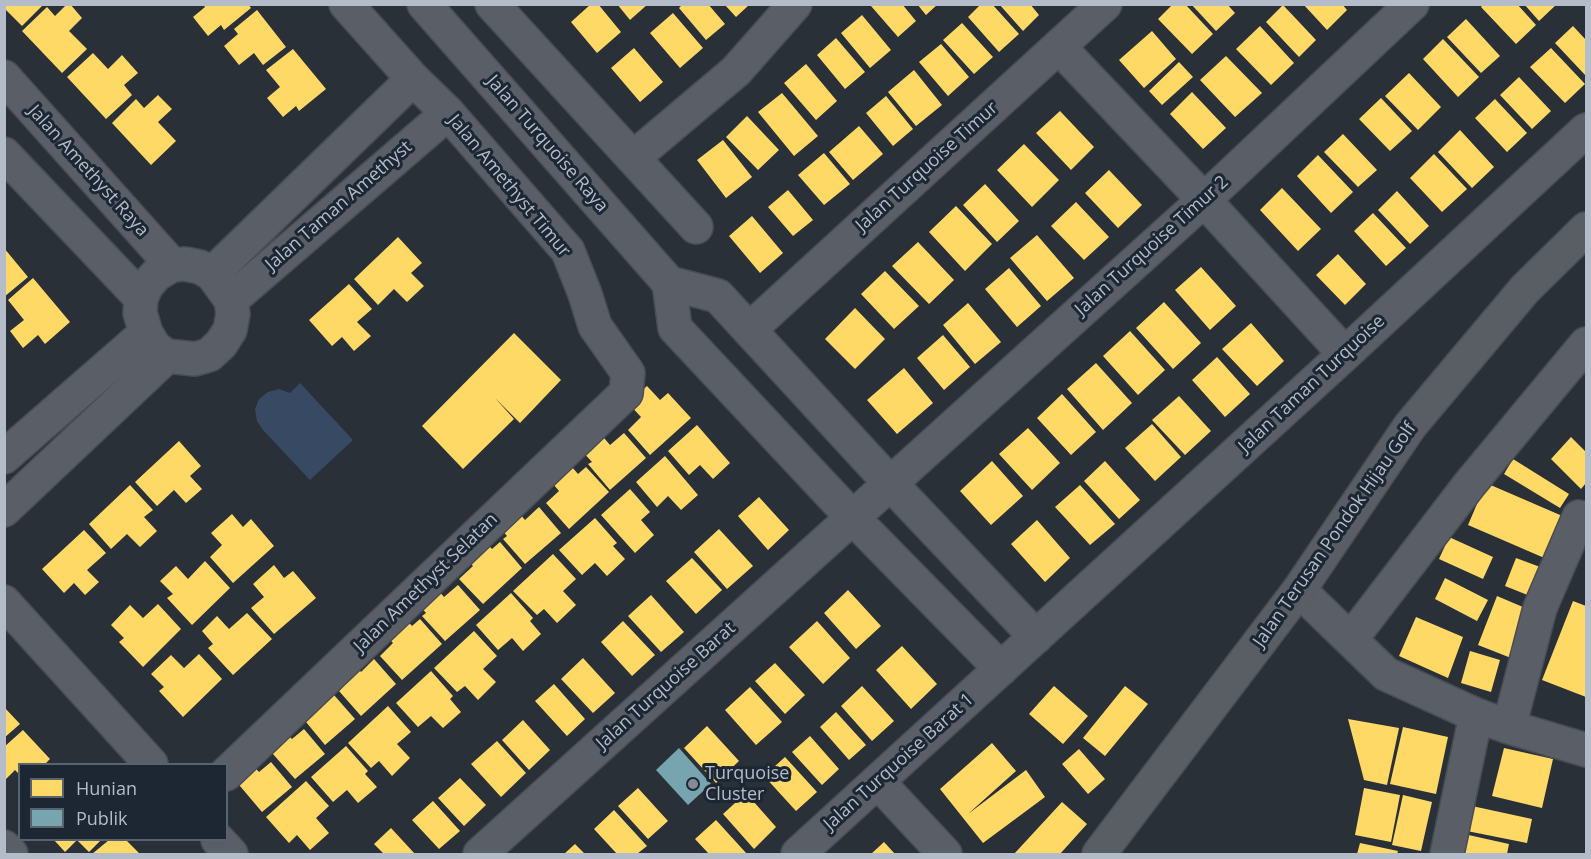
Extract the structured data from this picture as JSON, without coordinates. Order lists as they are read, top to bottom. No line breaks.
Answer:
{"streets":{"main road":["Jalan Terusan Pondok Hijau Golf"],"street":["Jalan Turquoise Raya","Jalan Turquoise Timur","Jalan Amethyst Raya","Jalan Amethyst Timur","Jalan Taman Amethyst","Jalan Turquoise Timur 2","Jalan Taman Turquoise","Jalan Amethyst Selatan","Jalan Turquoise Barat","Jalan Turquoise Barat 1"]},"crossings":[["Jalan Amethyst Raya","Jalan Taman Amethyst"],["Jalan Amethyst Timur","Jalan Taman Amethyst"],["Jalan Amethyst Timur","Jalan Amethyst Selatan"],["Jalan Turquoise Timur 2","Jalan Turquoise Barat"],["Jalan Taman Turquoise","Jalan Turquoise Barat 1"]],"places":["Turquoise Cluster"],"legend":["Hunian","Publik"]}
